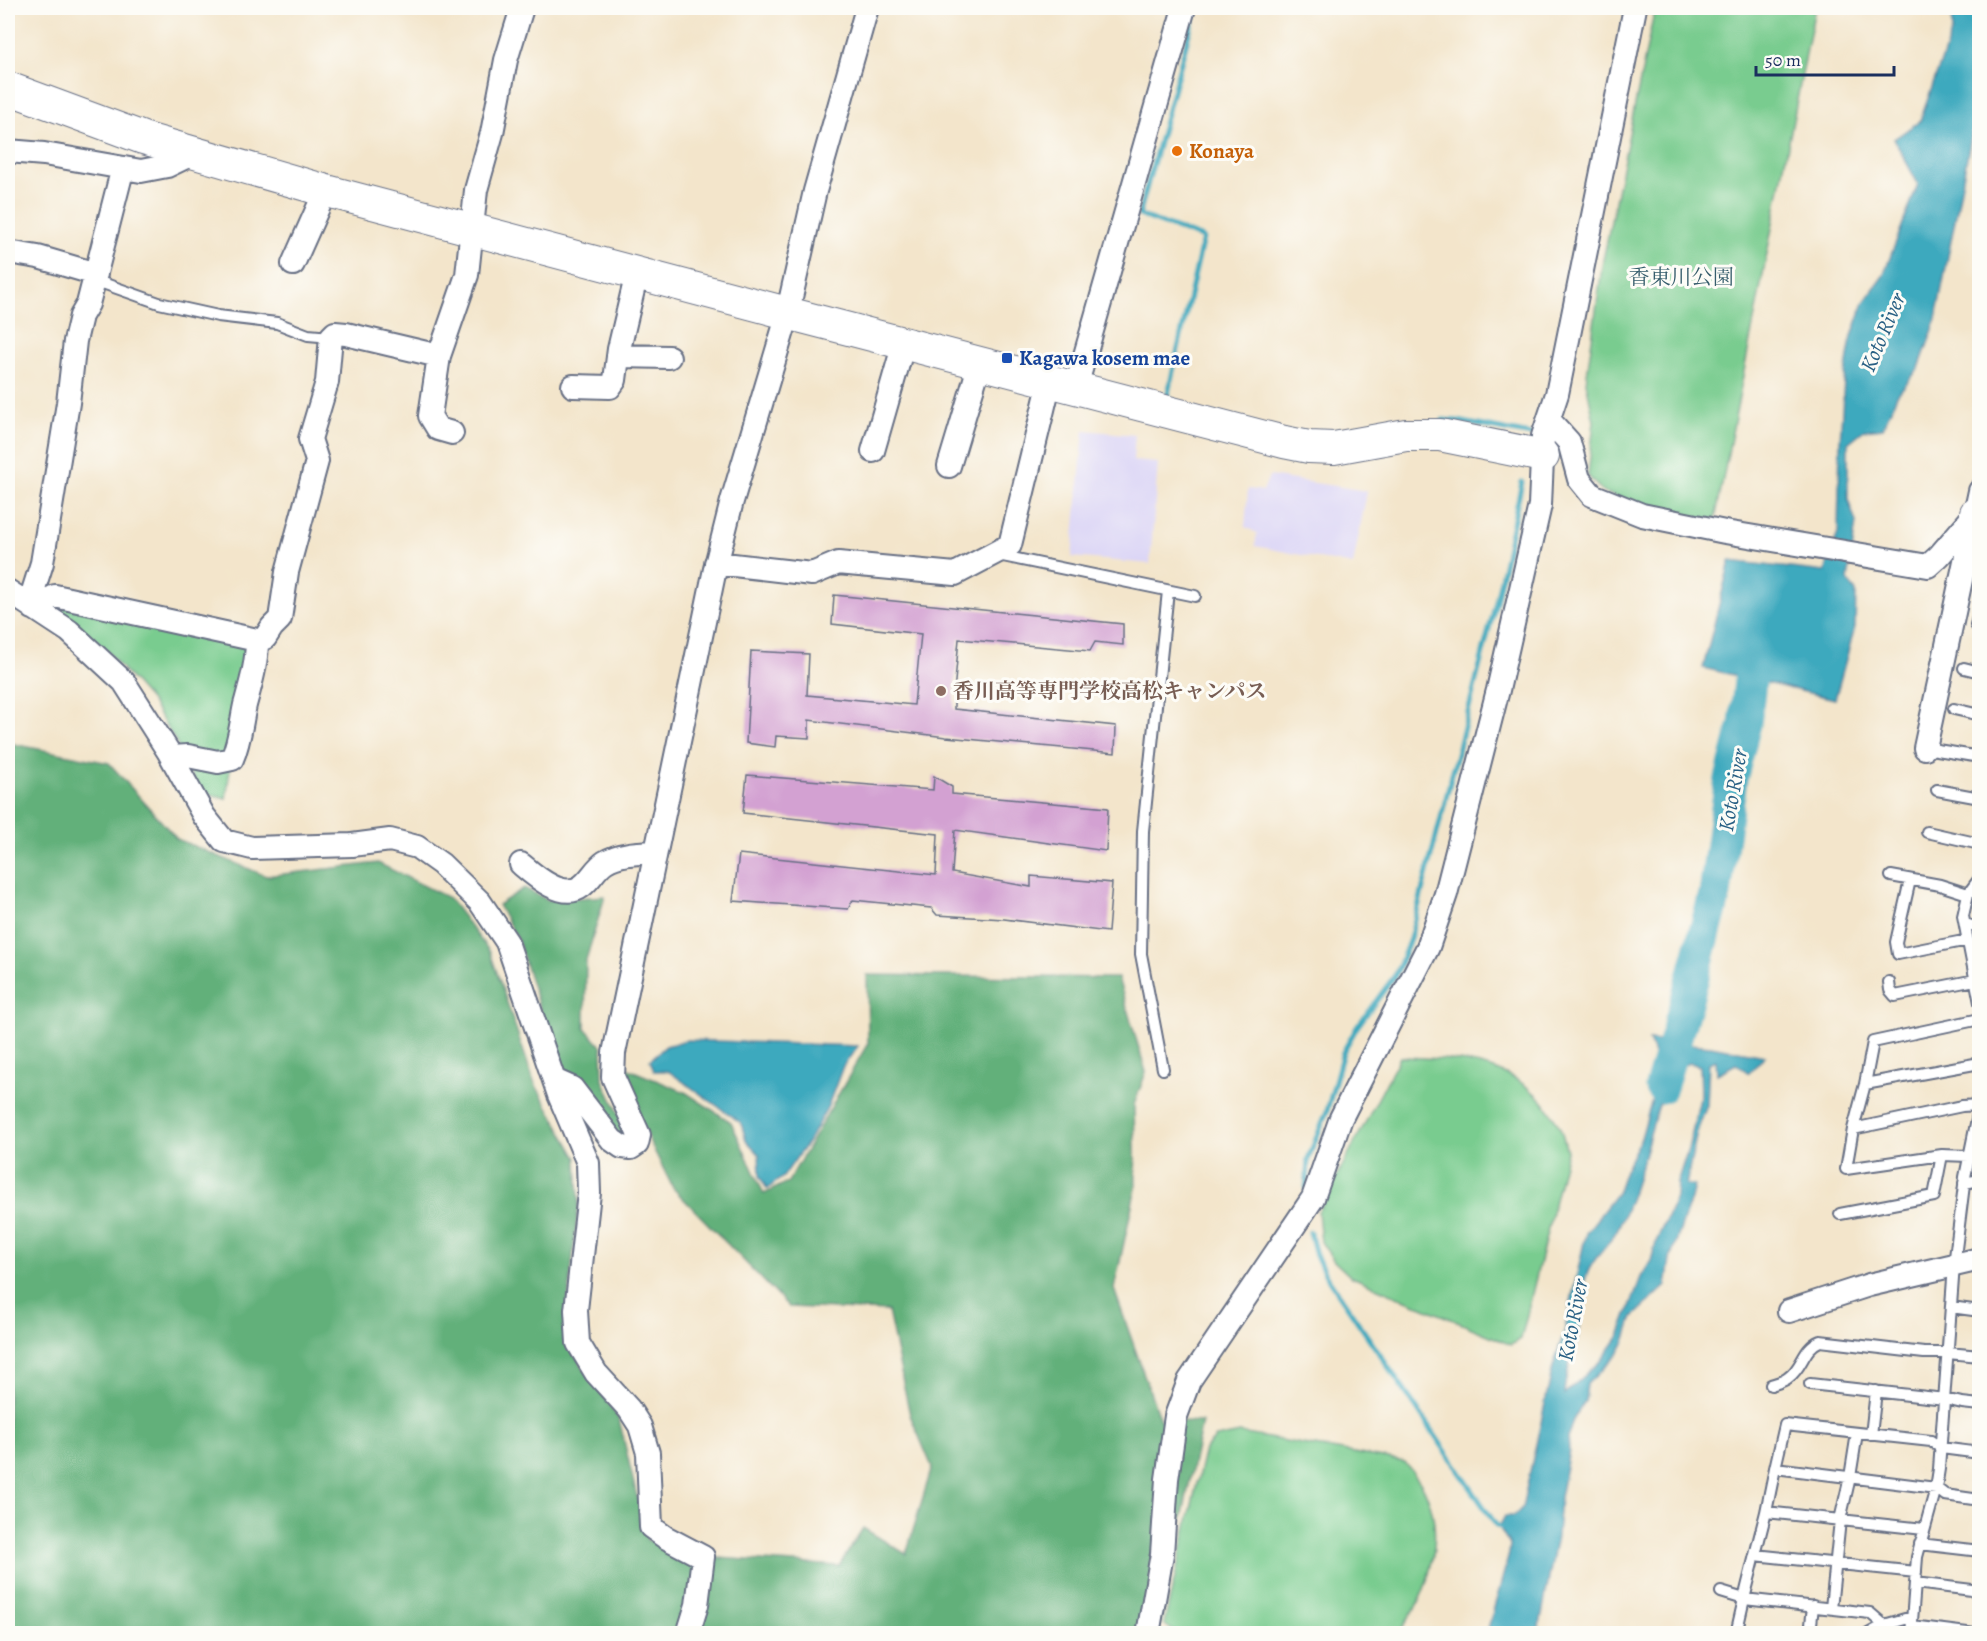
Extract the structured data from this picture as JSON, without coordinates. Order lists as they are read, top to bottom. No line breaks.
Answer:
{"water":["Koto River"],"parks":["香東川公園"],"places":{"other":["Konaya","香川高等専門学校高松キャンパス"],"transit":["Kagawa kosem mae"]},"scale_bar":"50 m"}
